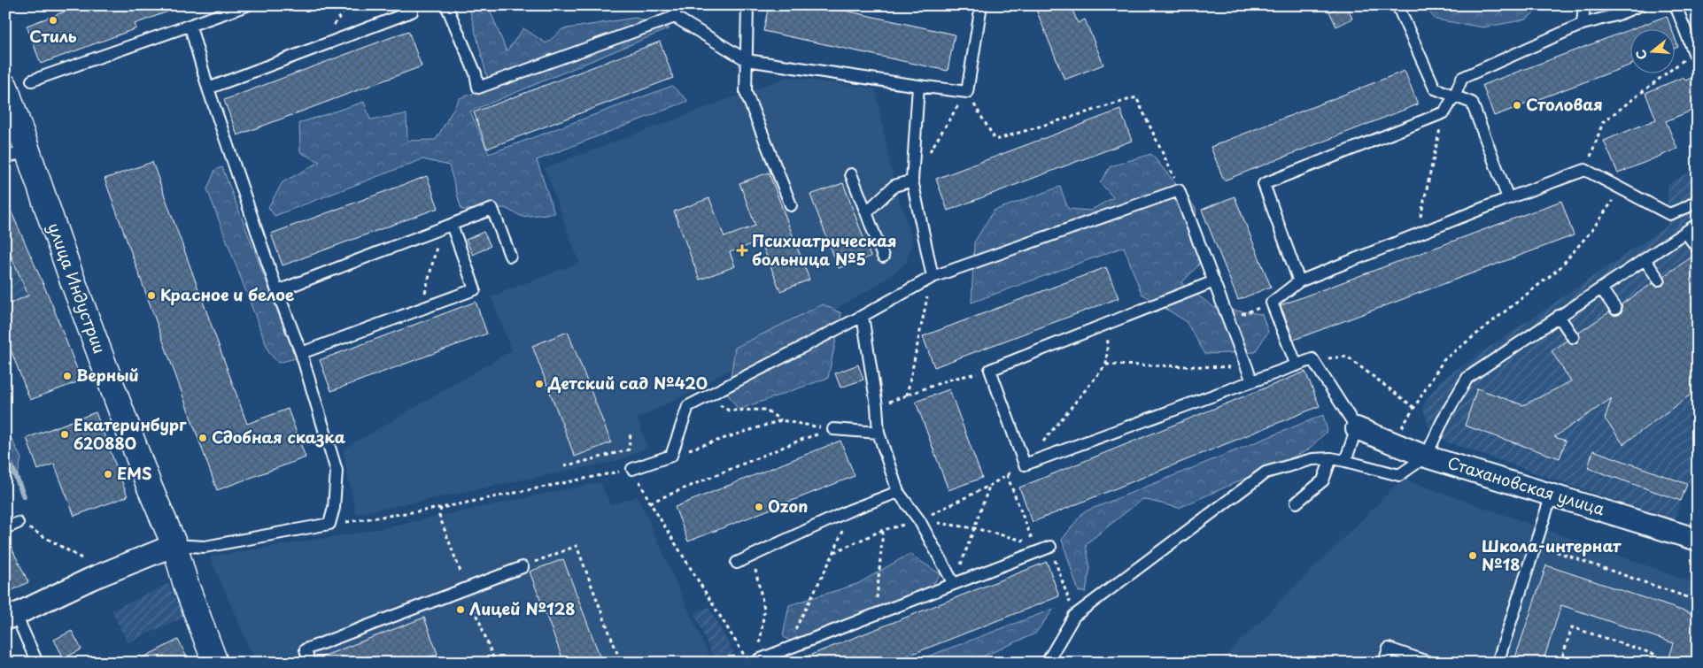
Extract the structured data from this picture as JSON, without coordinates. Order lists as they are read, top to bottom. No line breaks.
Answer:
{"streets":{"street":["улица Индустрии","Стахановская улица"]},"places":{"other":["Стиль","Столовая","Красное и белое","Верный","Детский сад №420","Екатеринбург 620880","Сдобная сказка","EMS","Ozon","Школа-интернат №18","Лицей №128"],"health":["Психиатрическая больница №5"]},"north":"left"}
